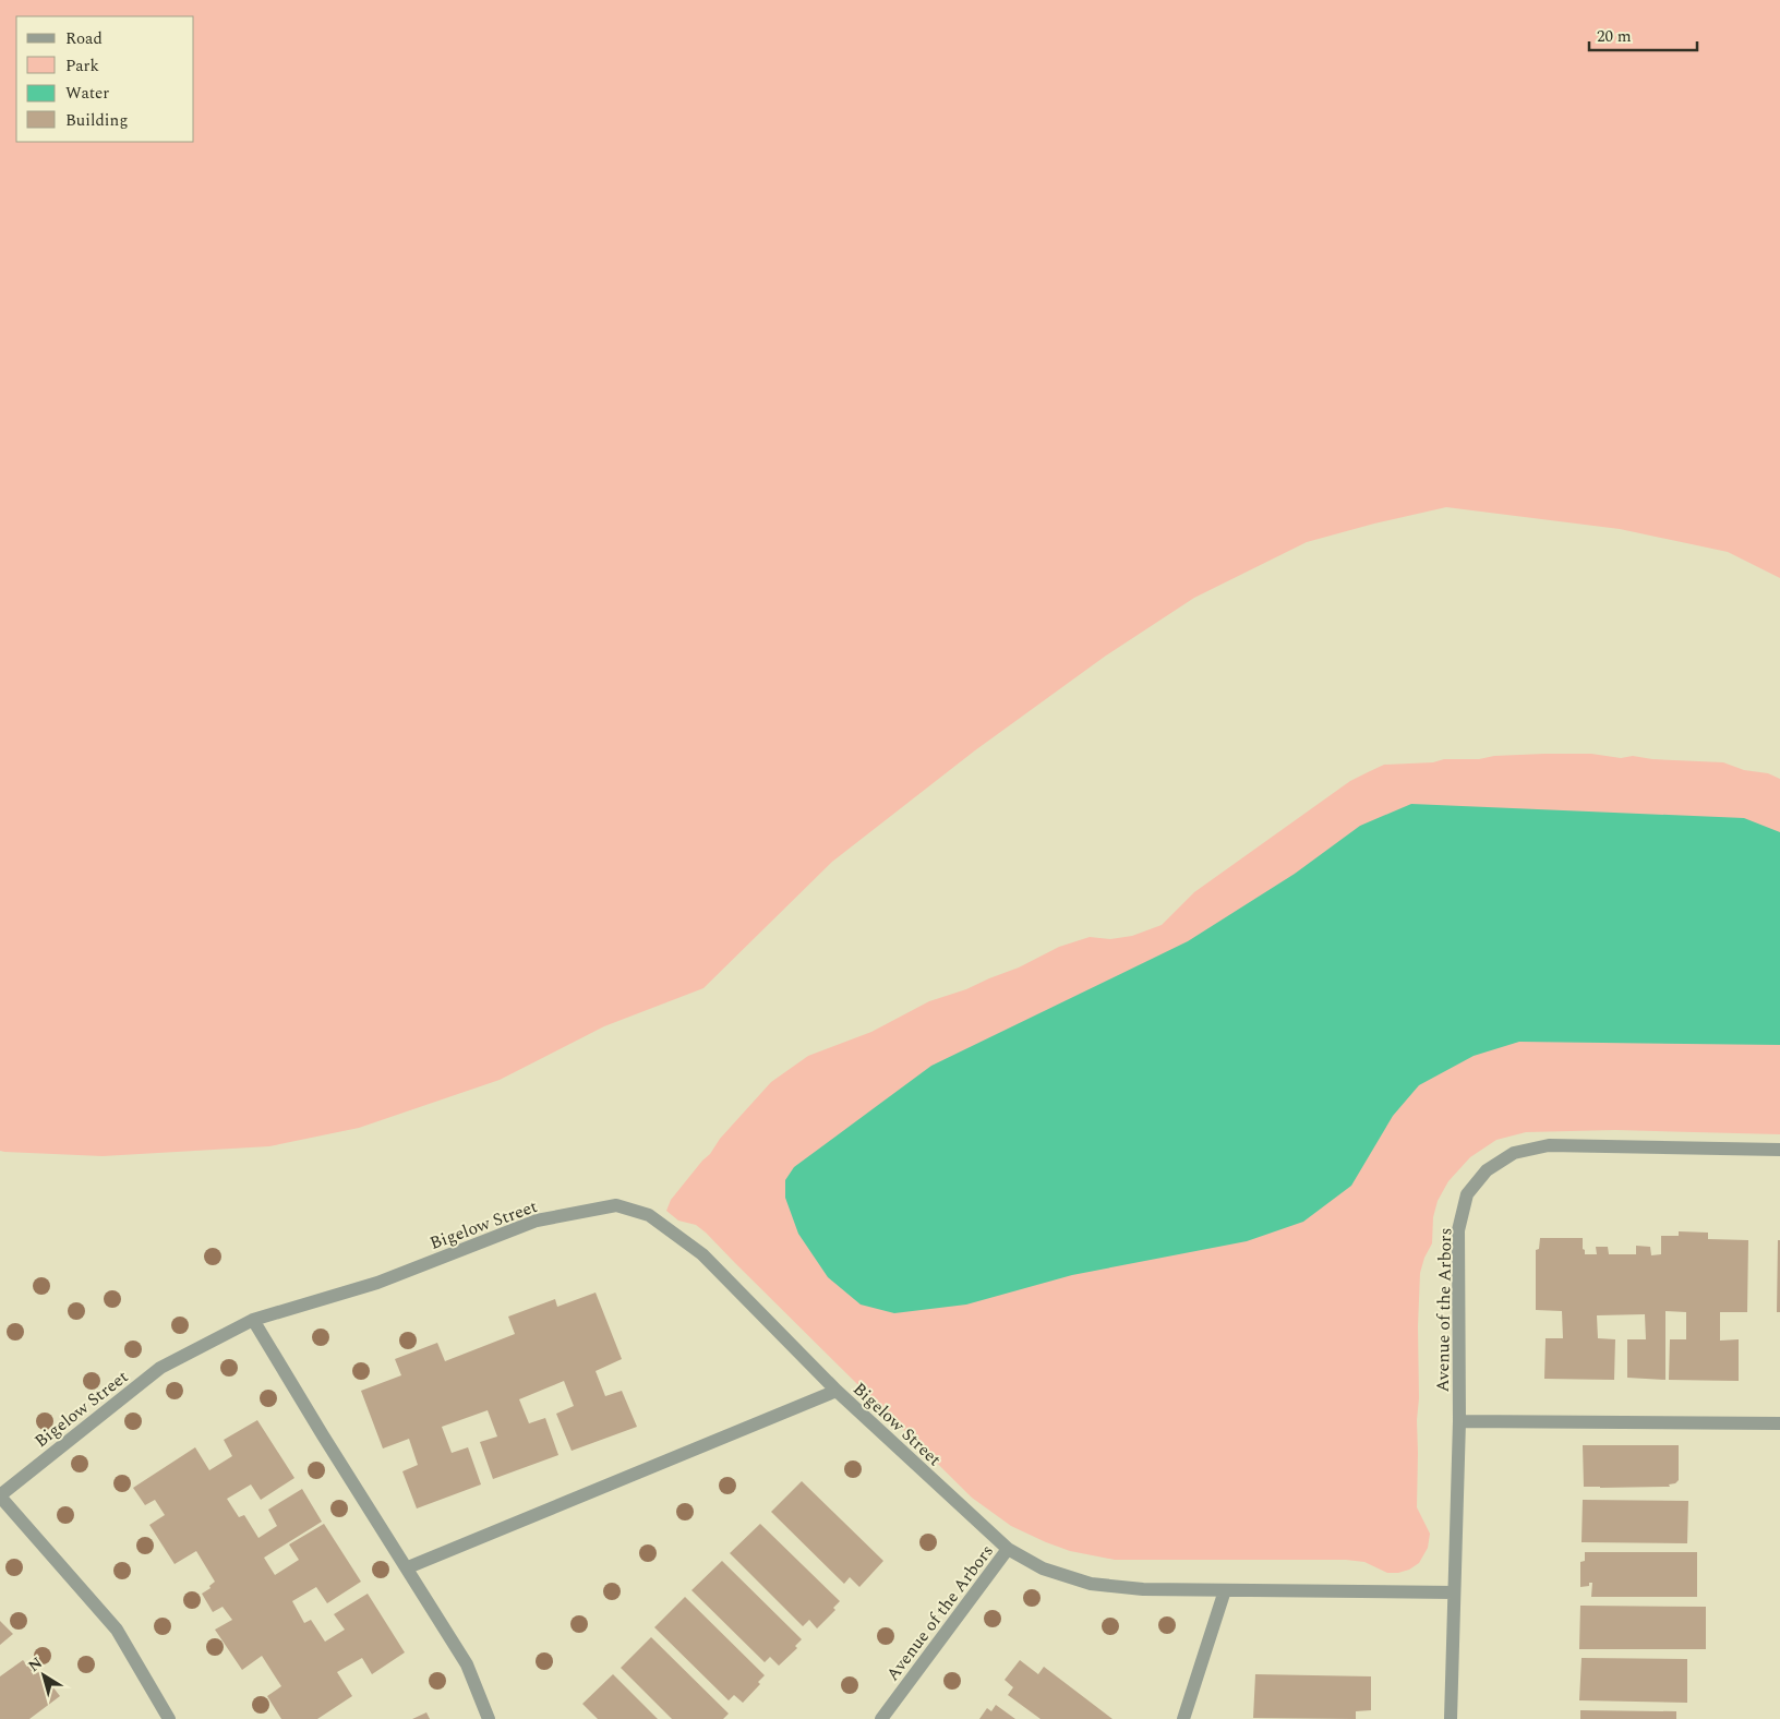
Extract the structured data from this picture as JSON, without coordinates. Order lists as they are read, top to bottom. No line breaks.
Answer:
{"streets":{"street":["Bigelow Street","Avenue of the Arbors"]},"crossings":[["Bigelow Street","Avenue of the Arbors"]],"legend":["Road","Park","Water","Building"],"scale_bar":"20 m","north":"top left"}
